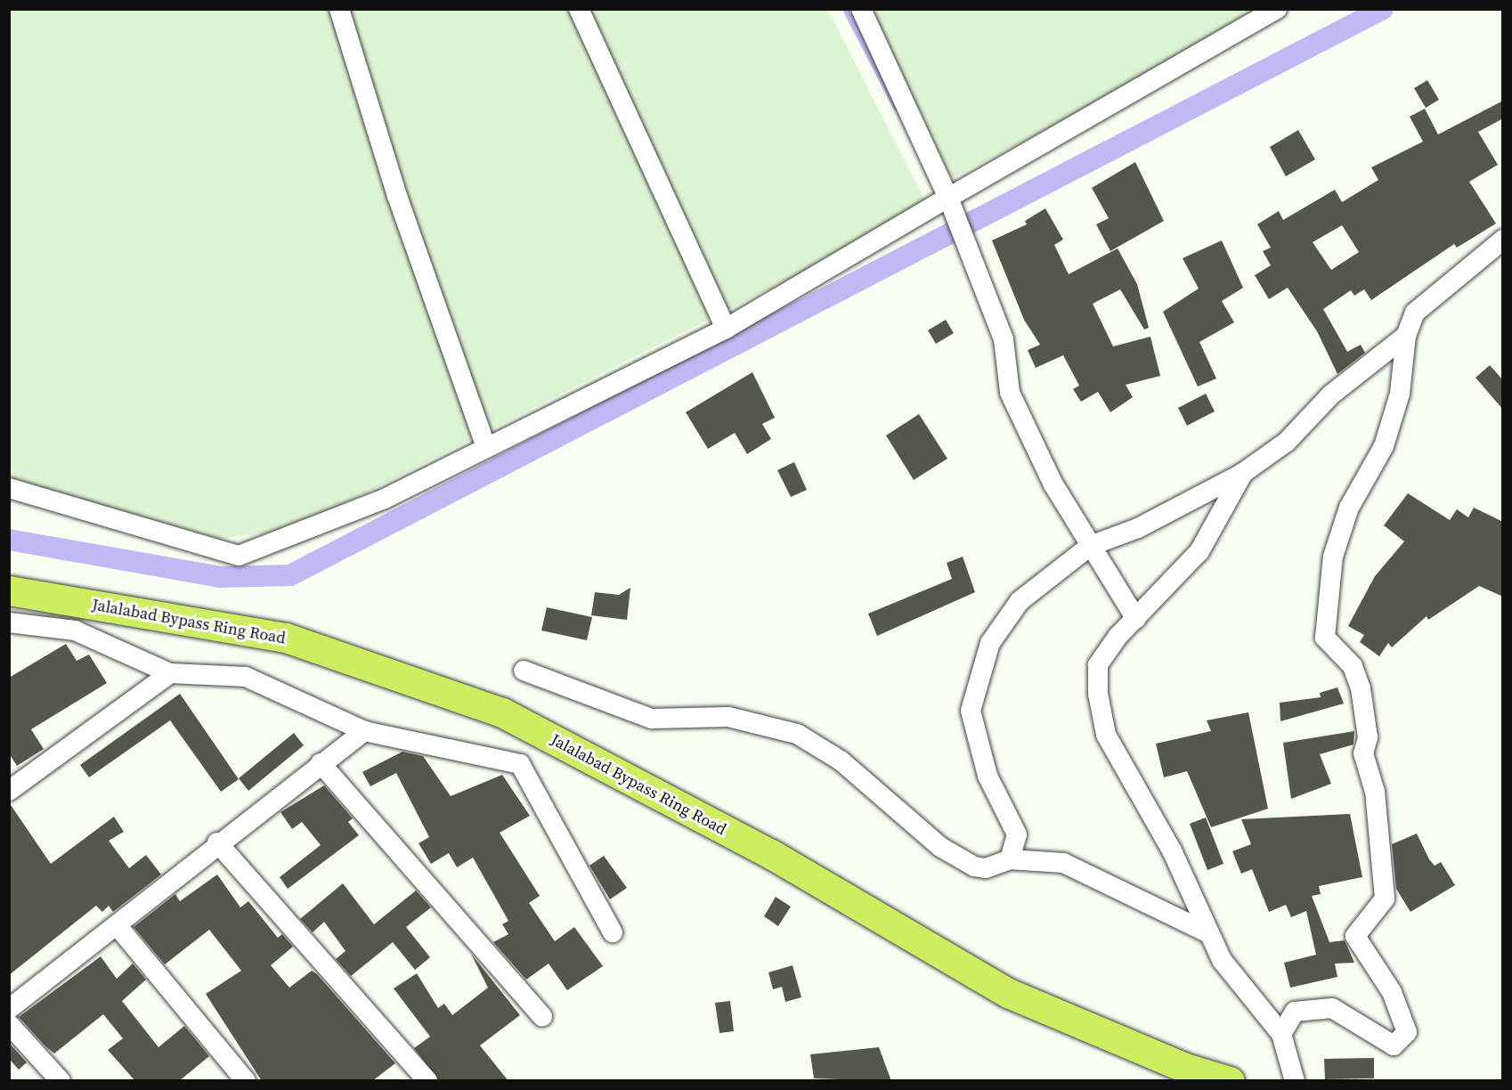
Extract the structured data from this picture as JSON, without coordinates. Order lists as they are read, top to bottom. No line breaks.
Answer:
{"streets":{"highway":["Jalalabad Bypass Ring Road"]}}
